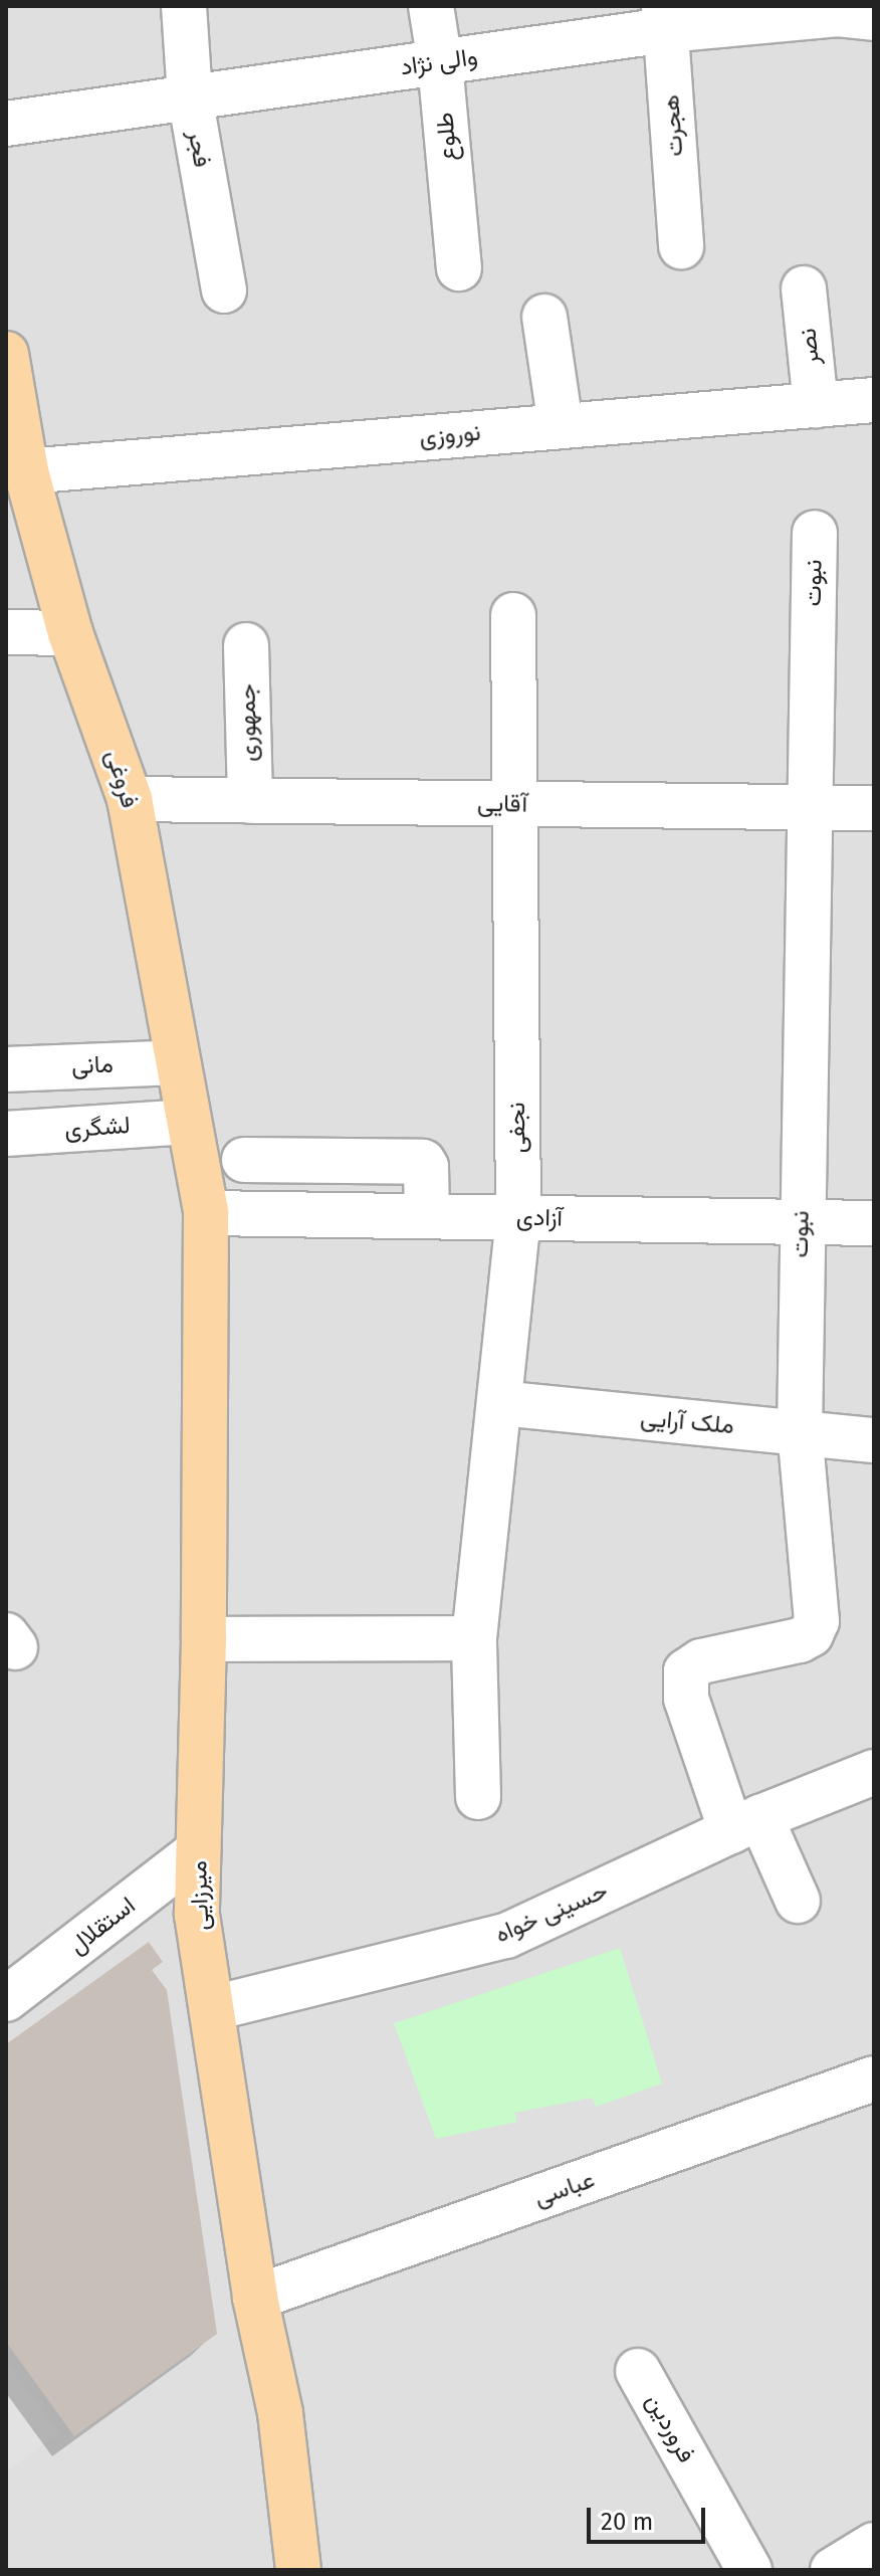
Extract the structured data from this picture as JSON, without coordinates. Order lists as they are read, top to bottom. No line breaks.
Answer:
{"streets":{"main road":["فروغی","میرزایی"],"street":["والی نژاد","هجرت","طلوع","فجر","نصر","نوروزی","نبوت","جمهوری","آقایی","مانی","لشگری","نجفی","آزادی","ملک آرایی","حسینی خواه","استقلال","عباسی","فروردین"]},"crossings":[["والی نژاد","هجرت"],["والی نژاد","طلوع"],["والی نژاد","فجر"],["نصر","نوروزی"],["نوروزی","فروغی"],["نبوت","آقایی"],["نبوت","آزادی"],["نبوت","ملک آرایی"],["نبوت","حسینی خواه"],["جمهوری","آقایی"],["فروغی","آقایی"],["فروغی","مانی"],["فروغی","لشگری"],["فروغی","آزادی"],["فروغی","میرزایی"],["آقایی","نجفی"],["نجفی","آزادی"],["نجفی","ملک آرایی"],["آزادی","میرزایی"],["میرزایی","حسینی خواه"],["میرزایی","استقلال"],["میرزایی","عباسی"]],"scale_bar":"20 m"}
